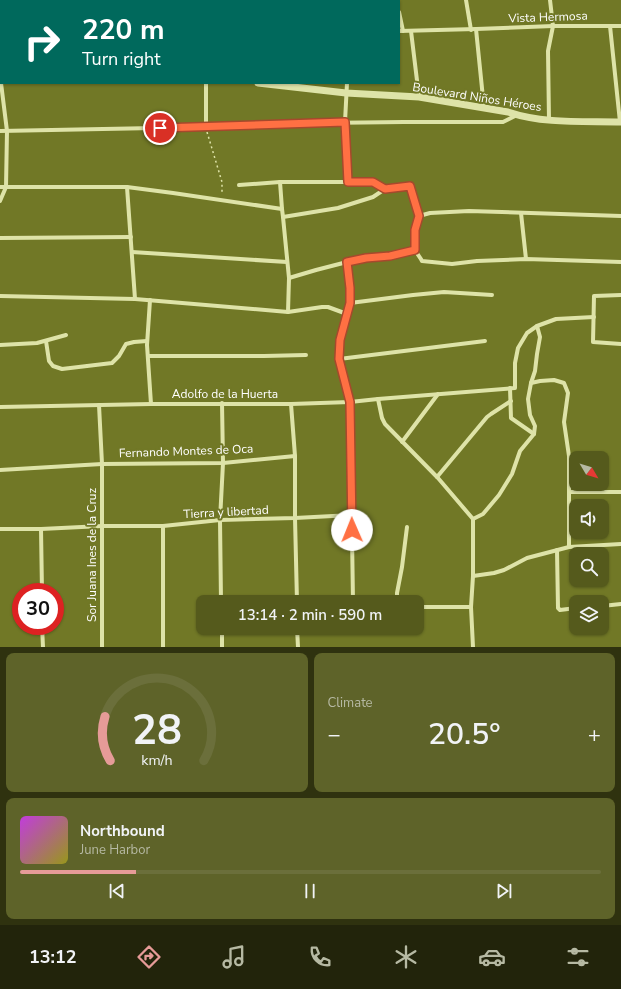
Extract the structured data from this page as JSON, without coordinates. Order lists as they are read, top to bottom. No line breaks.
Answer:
{"streets":{"street":["Vista Hermosa","Boulevard Niños Héroes","Adolfo de la Huerta","Fernando Montes de Oca","Tierra y libertad","Sor Juana Ines de la Cruz"]},"crossings":[["Adolfo de la Huerta","Sor Juana Ines de la Cruz"],["Fernando Montes de Oca","Sor Juana Ines de la Cruz"],["Tierra y libertad","Sor Juana Ines de la Cruz"]],"north":"bottom right","page":{"turn":["220 m","Turn right"],"limit":"30","trip":"13:14 · 2 min · 590 m","tile":"Climate","heat":["−","20.5°","+"],"song":["Northbound","June Harbor"],"tabs":"13:12","gauge":["28","km/h"]}}
